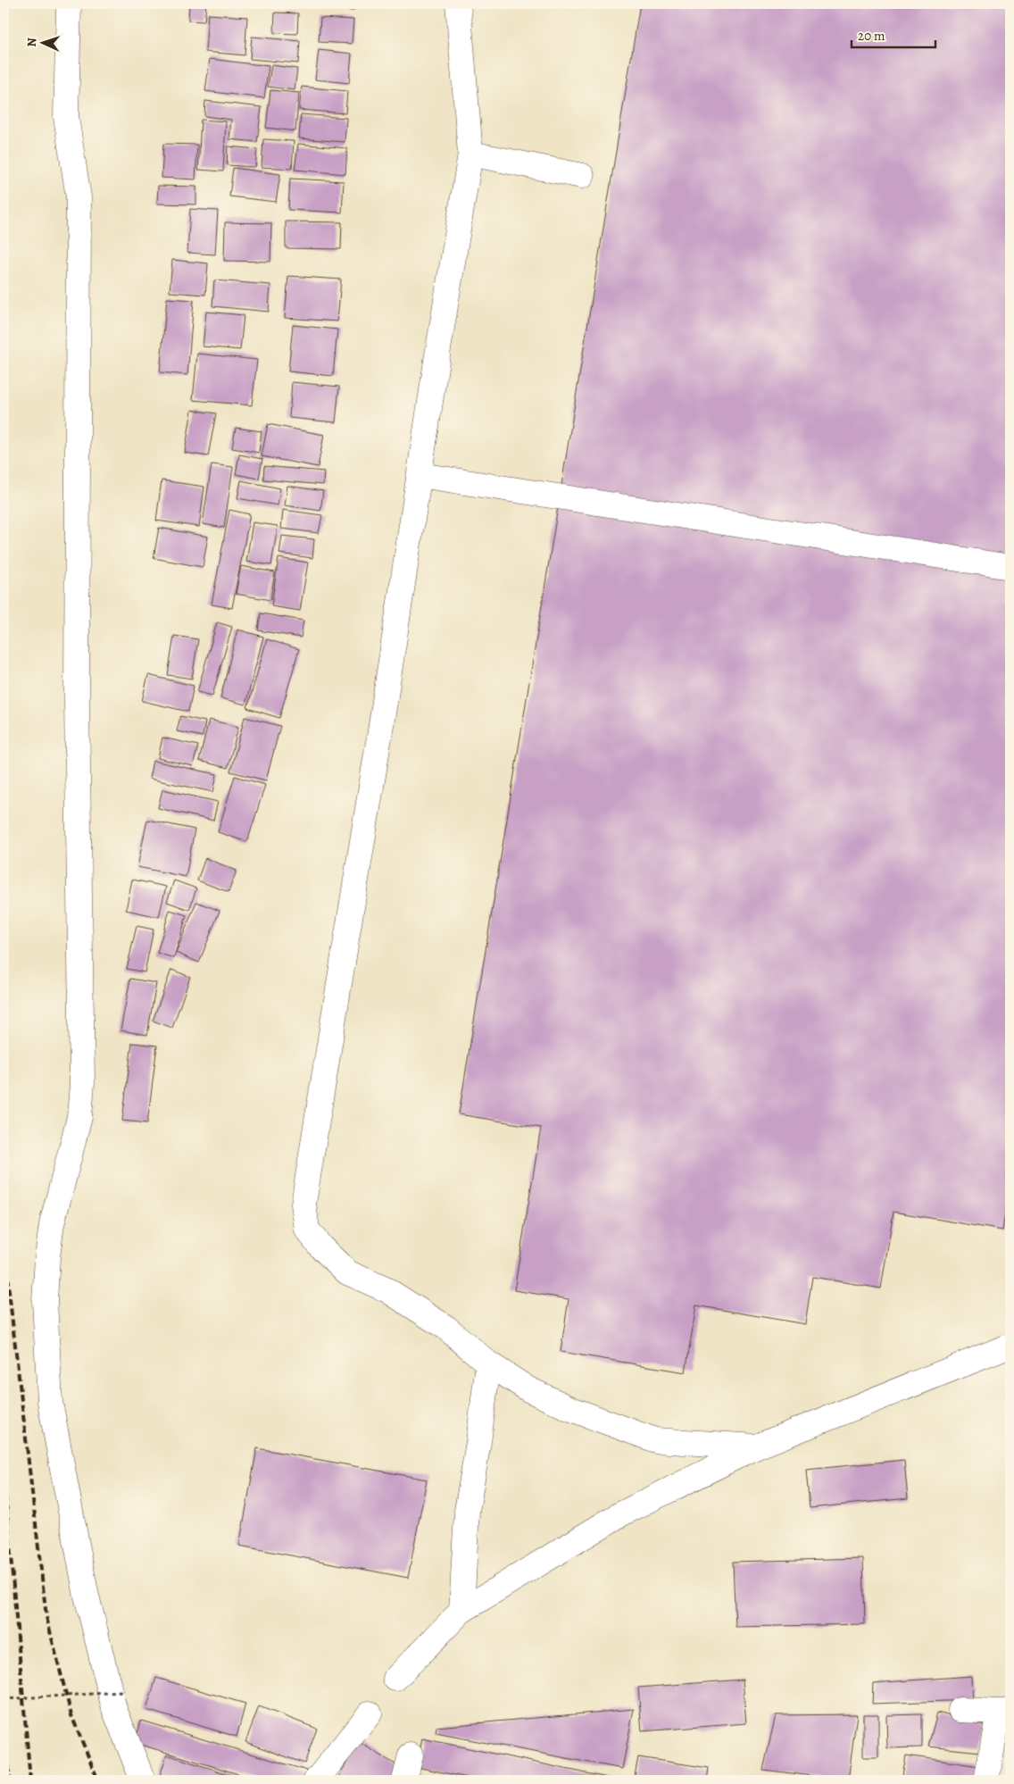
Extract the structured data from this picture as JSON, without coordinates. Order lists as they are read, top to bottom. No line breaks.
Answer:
{"scale_bar":"20 m","north":"left"}
